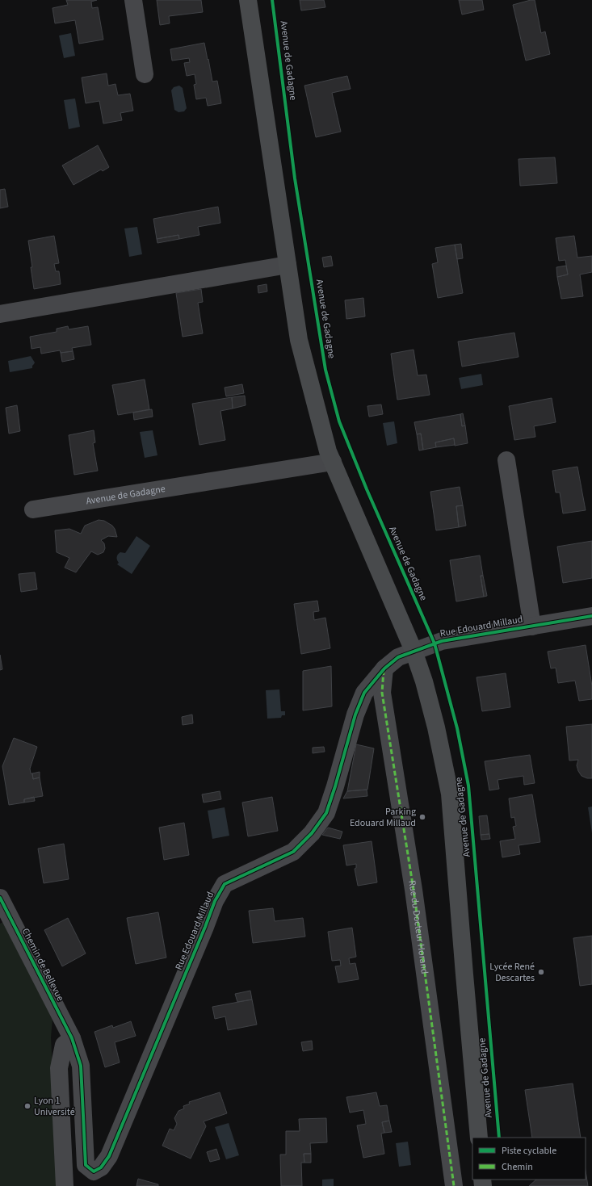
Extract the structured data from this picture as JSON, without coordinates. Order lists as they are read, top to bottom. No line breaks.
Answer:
{"streets":{"main road":["Avenue de Gadagne"],"street":["Rue Edouard Millaud","Rue du Docteur Horand","Chemin de Bellevue"]},"crossings":[["Avenue de Gadagne","Rue Edouard Millaud"],["Rue Edouard Millaud","Rue du Docteur Horand"],["Rue Edouard Millaud","Chemin de Bellevue"]],"places":["Parking Edouard Millaud","Lycée René Descartes","Lyon 1 Université"],"legend":["Piste cyclable","Chemin"]}
